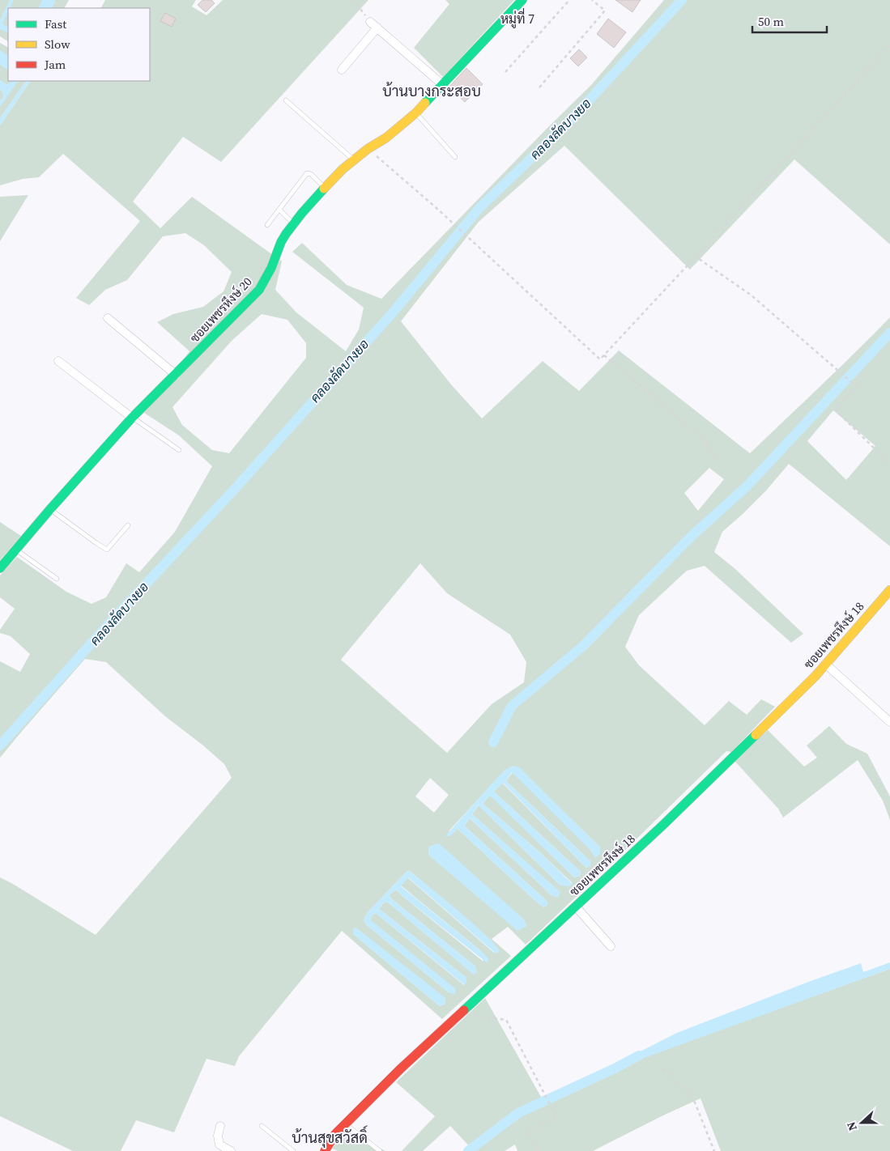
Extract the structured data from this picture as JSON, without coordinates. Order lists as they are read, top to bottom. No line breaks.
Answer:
{"streets":{"street":["ซอยเพชรหึงษ์ 20","ซอยเพชรหึงษ์ 18"]},"districts":["หมู่ที่ 7","บ้านบางกระสอบ","บ้านสุขสวัสดิ์"],"water":["คลองลัดบางยอ"],"legend":["Fast","Slow","Jam"],"scale_bar":"50 m","north":"left"}
